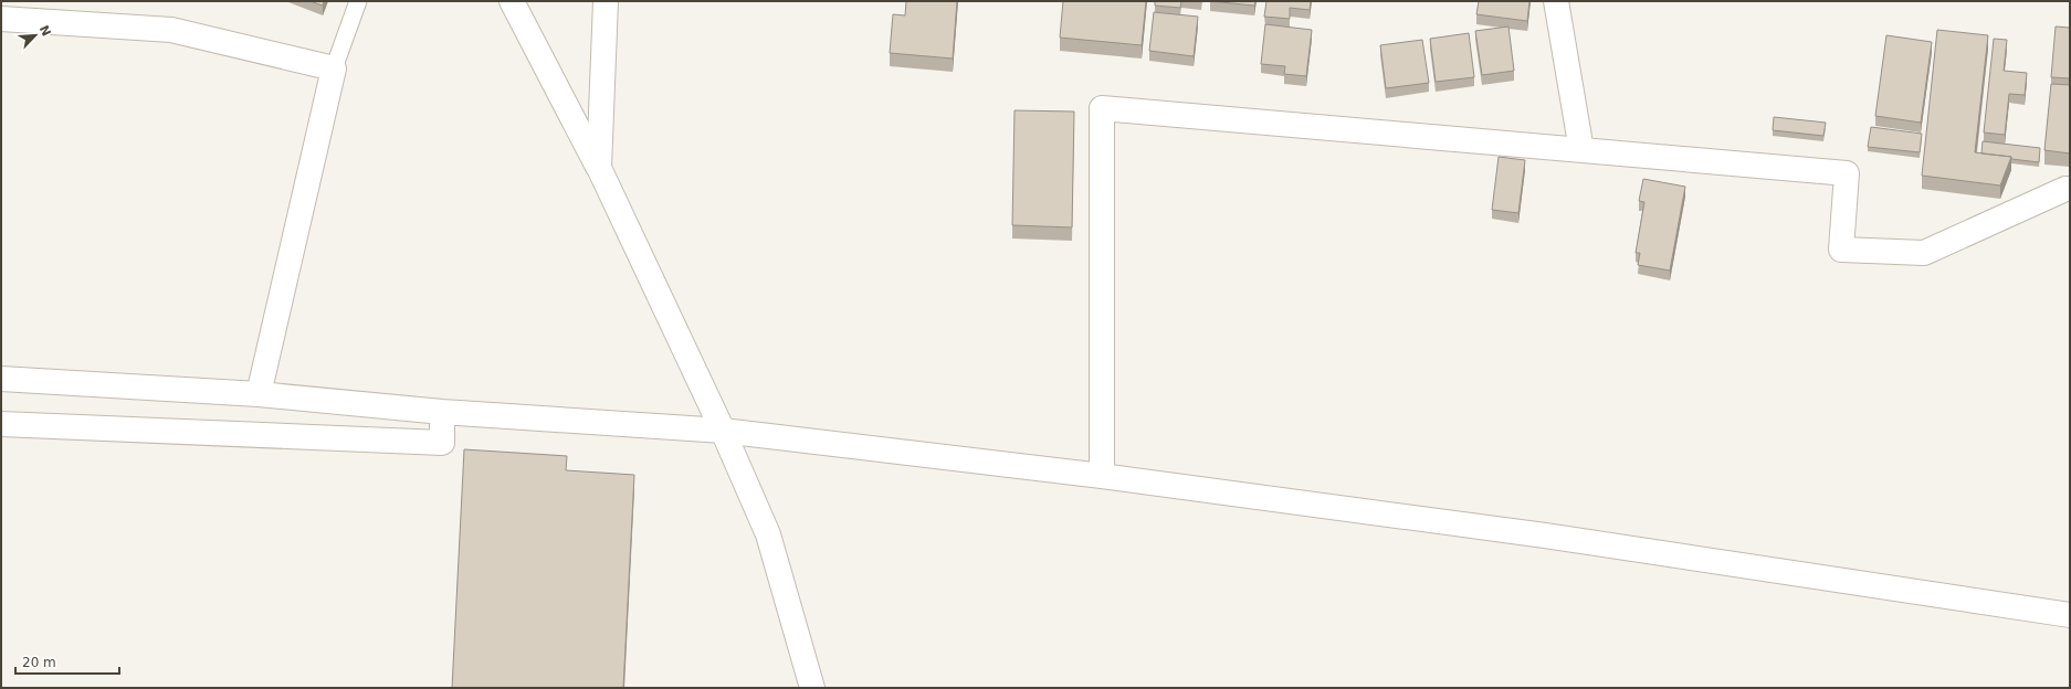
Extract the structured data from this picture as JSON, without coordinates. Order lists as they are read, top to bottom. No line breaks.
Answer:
{"scale_bar":"20 m","north":"top right"}
